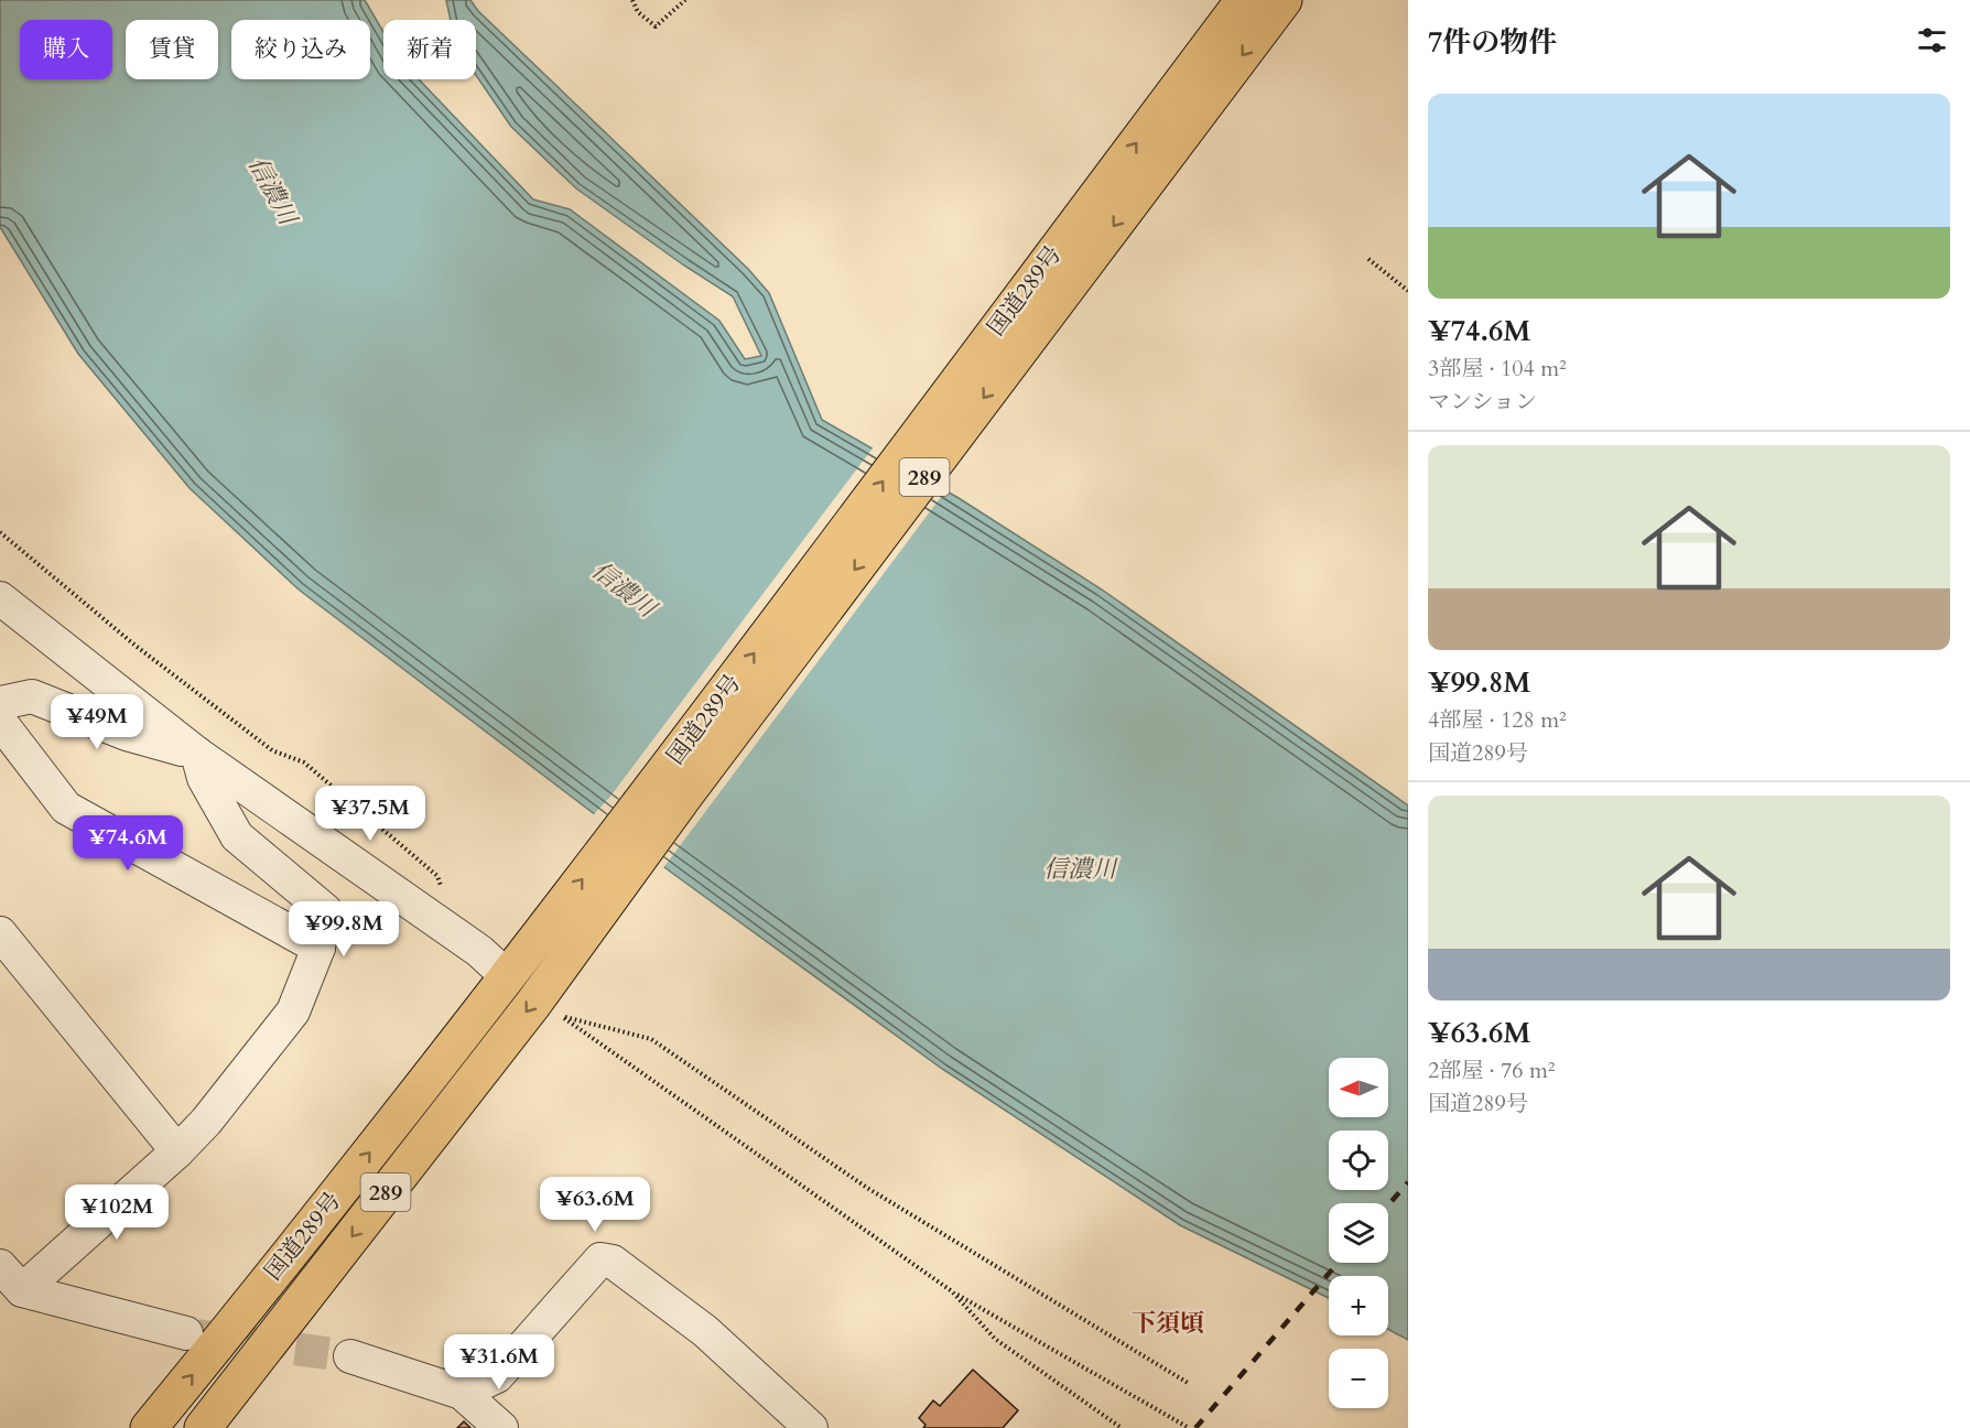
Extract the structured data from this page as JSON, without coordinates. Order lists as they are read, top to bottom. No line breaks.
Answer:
{"streets":{"highway":["国道289号","289"]},"districts":["下須頃"],"water":["信濃川"],"north":"left","page":{"heading":"7件の物件","chip":["購入","賃貸","絞り込み","新着"],"list":[{"name":"¥74.6M","note":"3部屋 · 104 m² · マンション"},{"name":"¥99.8M","note":"4部屋 · 128 m² · 国道289号"},{"name":"¥63.6M","note":"2部屋 · 76 m² · 国道289号"}],"price":["¥49M","¥37.5M","¥74.6M","¥99.8M","¥63.6M","¥102M","¥31.6M"],"map_buttons":["+","−"]}}
